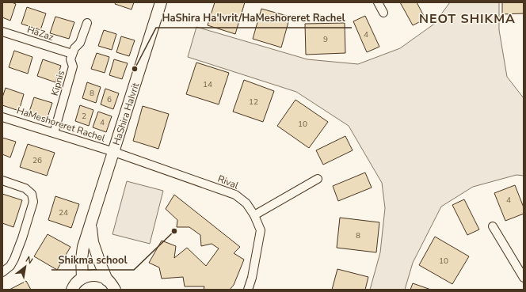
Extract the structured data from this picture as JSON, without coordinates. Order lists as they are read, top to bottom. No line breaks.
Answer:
{"streets":{"street":["HaZaz","Kipnis","HaShira HaIvrit","HaMeshoreret Rachel","Rival"]},"crossings":[["HaZaz","Kipnis"],["Kipnis","HaMeshoreret Rachel"],["HaShira HaIvrit","HaMeshoreret Rachel"],["HaShira HaIvrit","Rival"],["HaMeshoreret Rachel","Rival"]],"districts":["NEOT SHIKMA"],"places":["HaShira Ha'Ivrit/HaMeshoreret Rachel","Shikma school"],"house_numbers":["4","9","14","8","6","12","2","4","10","26","4","24","8","10"],"north":"top right"}
